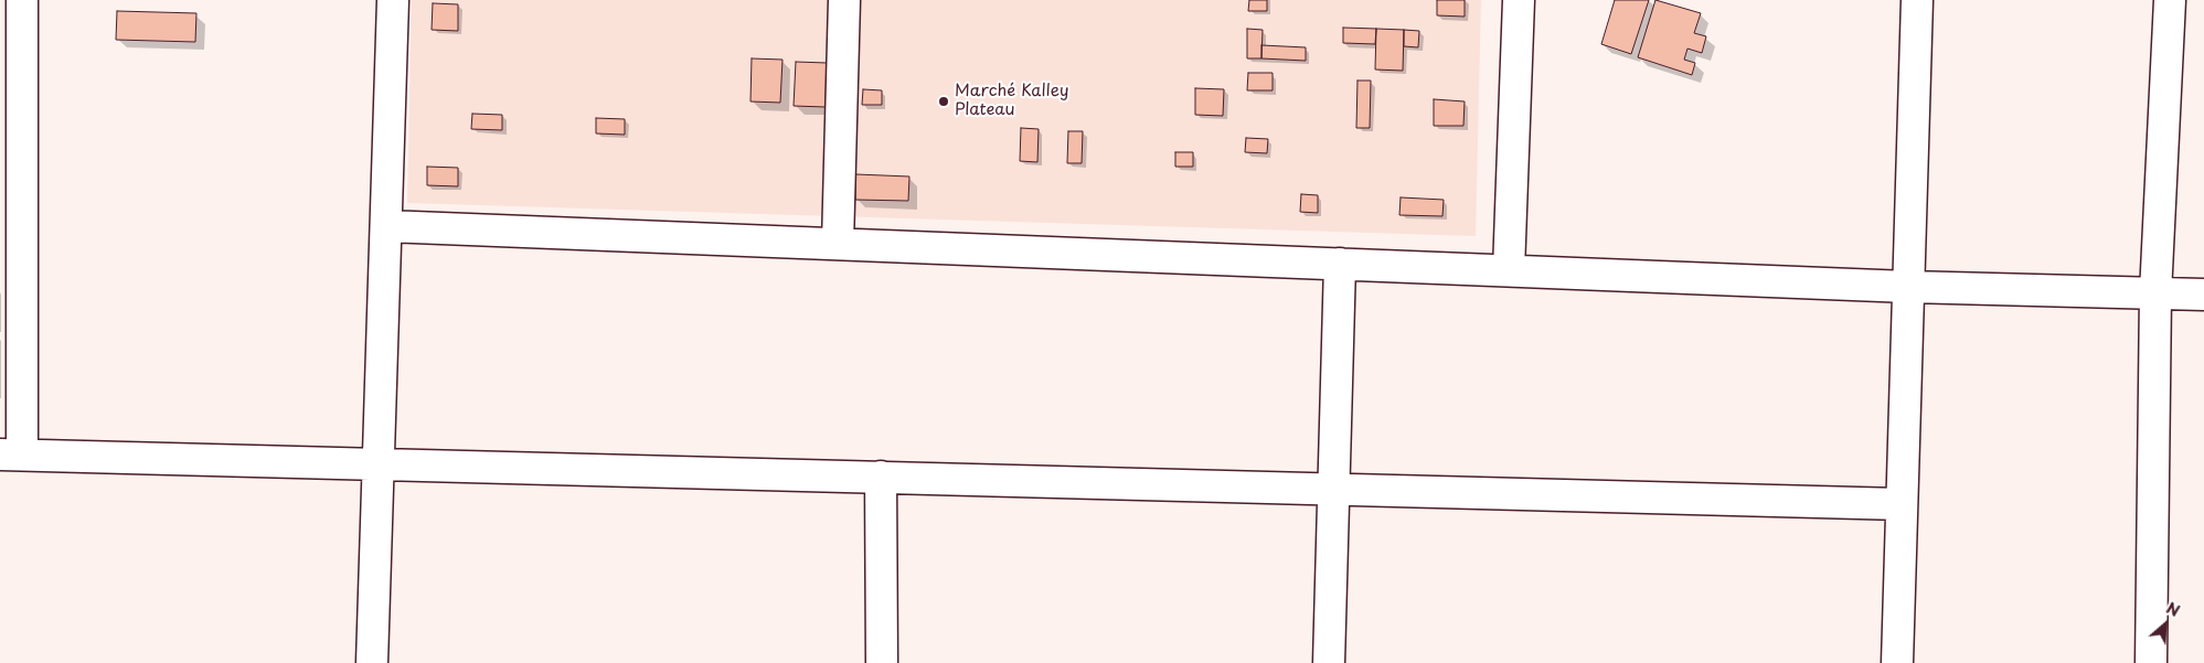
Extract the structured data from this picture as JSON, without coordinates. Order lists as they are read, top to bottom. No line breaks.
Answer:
{"places":["Marché Kalley Plateau"],"north":"top right"}
